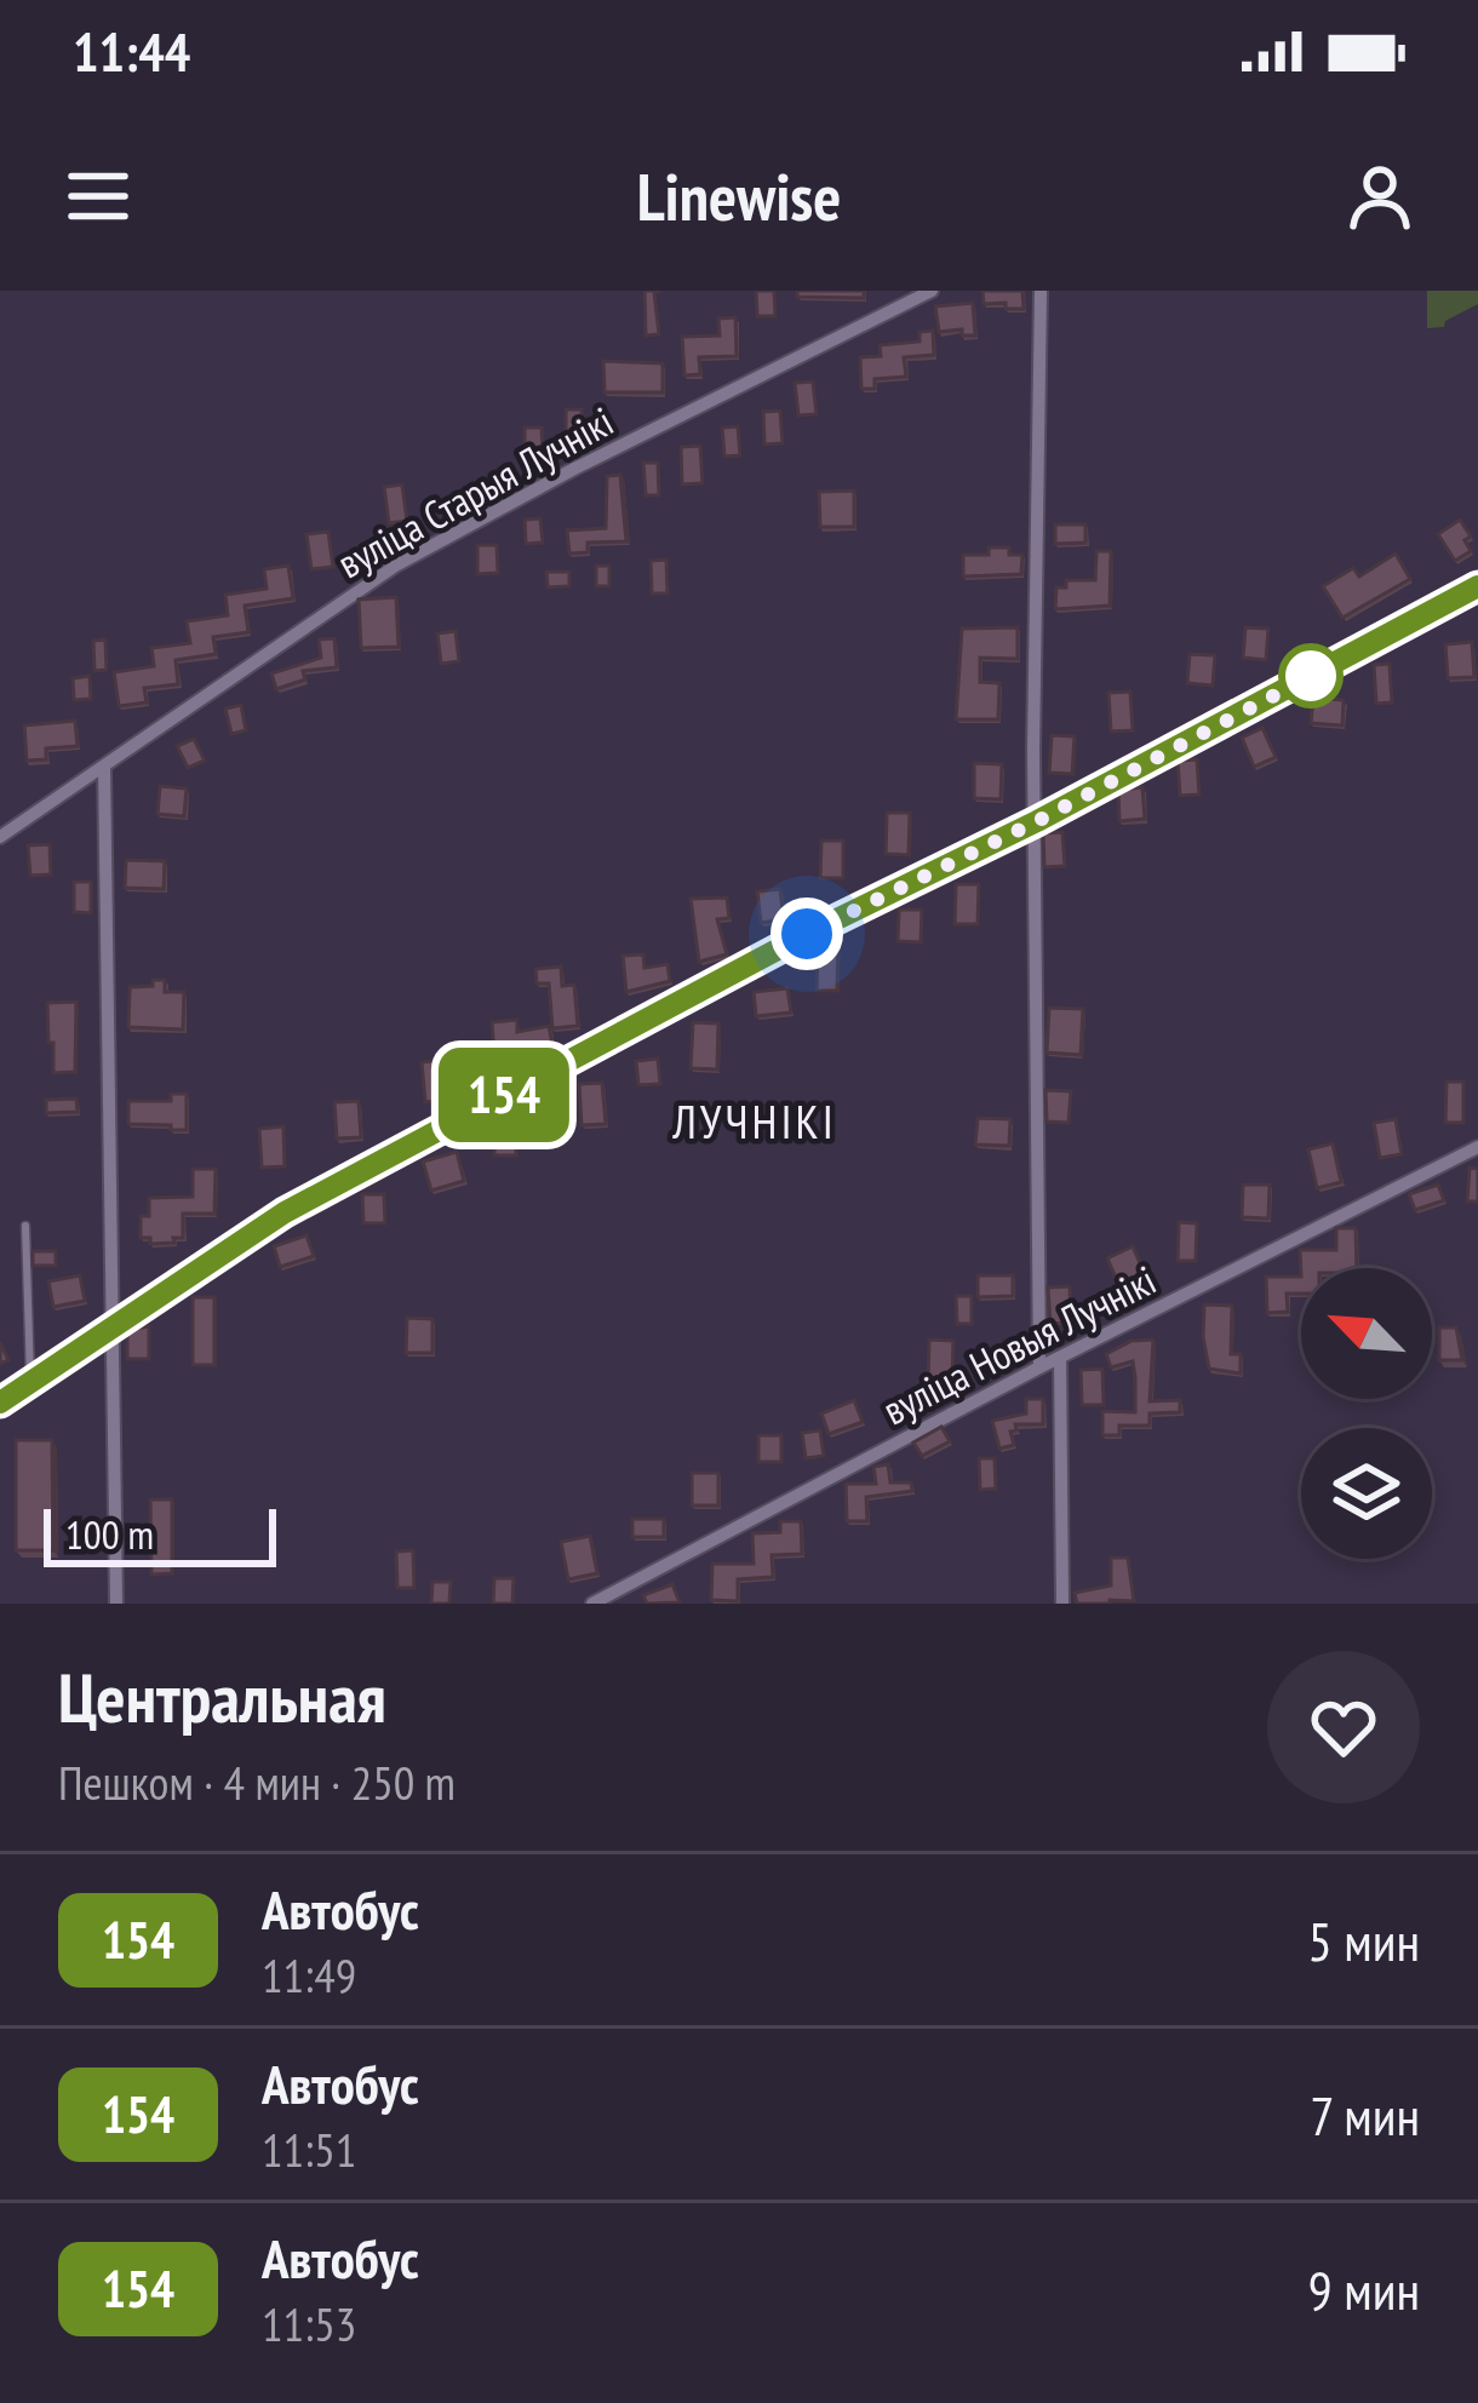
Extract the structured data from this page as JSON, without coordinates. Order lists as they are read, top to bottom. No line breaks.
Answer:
{"streets":{"street":["вуліца Старыя Лучнікі","вуліца Новыя Лучнікі"]},"districts":["ЛУЧНІКІ"],"lines":["bus line 154"],"scale_bar":"100 m","north":"top left","page":{"status":"11:44","header":"Linewise","on_map":"154","scale":"100 m","heading":["Центральная","Пешком · 4 мин · 250 m"],"list":[{"mark":"154","name":"Автобус","note":"11:49","value":"5 мин"},{"mark":"154","name":"Автобус","note":"11:51","value":"7 мин"},{"mark":"154","name":"Автобус","note":"11:53","value":"9 мин"}]}}
